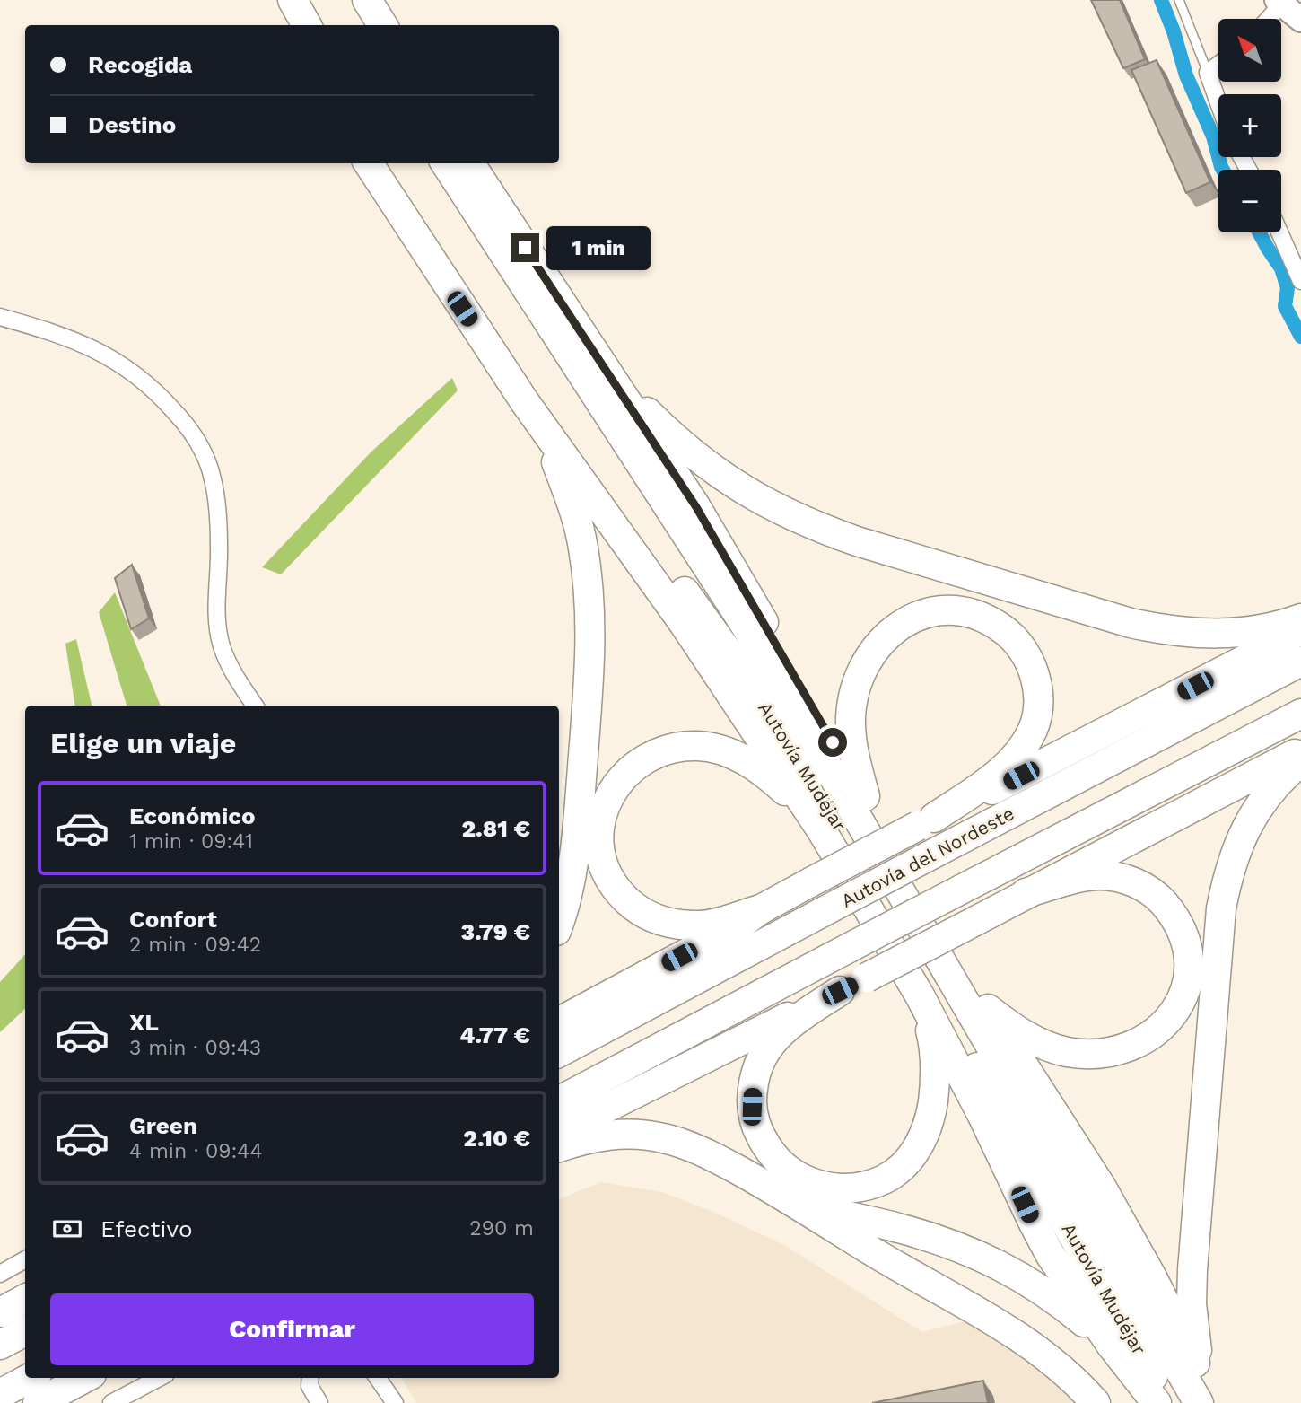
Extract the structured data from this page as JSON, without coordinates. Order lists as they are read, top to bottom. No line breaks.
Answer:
{"streets":{"highway":["Autovía Mudéjar","Autovía del Nordeste"]},"north":"top left","page":{"map_buttons":["+","−"],"banner":["Recogida","Destino"],"bubble":"1 min","heading":"Elige un viaje","list":[{"name":"Económico","note":"1 min · 09:41","value":"2.81 €"},{"name":"Confort","note":"2 min · 09:42","value":"3.79 €"},{"name":"XL","note":"3 min · 09:43","value":"4.77 €"},{"name":"Green","note":"4 min · 09:44","value":"2.10 €"}],"pay":["Efectivo","290 m"],"buttons":"Confirmar"}}
